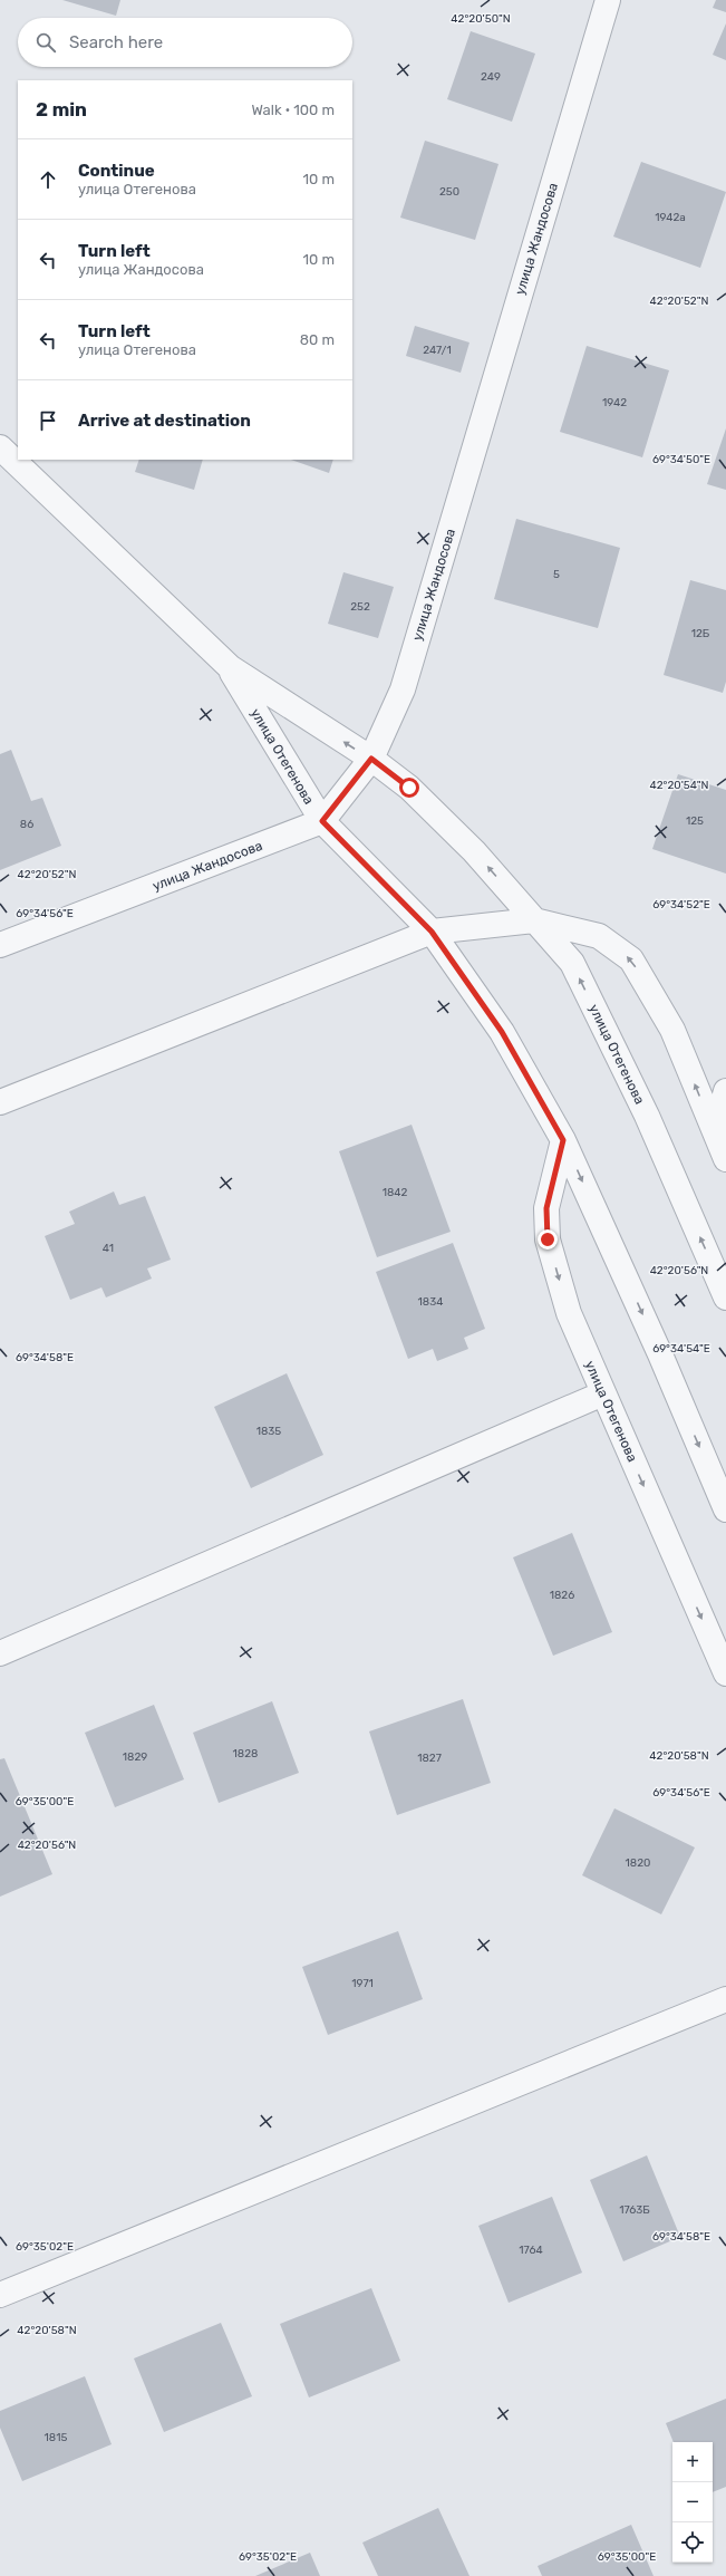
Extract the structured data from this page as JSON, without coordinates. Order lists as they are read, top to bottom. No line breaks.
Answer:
{"streets":{"street":["улица Жандосова","улица Отегенова"]},"crossings":[["улица Жандосова","улица Отегенова"]],"house_numbers":["249","250","1942а","247/1","1942","5","252","12Б","125","86","1842","41","1834","1835","1826","1828","1829","1827","1820","1971","1763Б","1764","1815"],"page":{"search":"Search here","heading":["2 min","Walk · 100 m"],"list":[["Continue","улица Отегенова","10 m"],["Turn left","улица Жандосова","10 m"],["Turn left","улица Отегенова","80 m"],"Arrive at destination"],"map_buttons":["+","−"]},"coordinates":["42°20'50\"N","42°20'52\"N","69°34'50\"E","42°20'54\"N","69°34'52\"E","69°34'56\"E","42°20'56\"N","69°34'54\"E","69°34'58\"E","42°20'58\"N","69°35'00\"E","69°35'02\"E"]}
